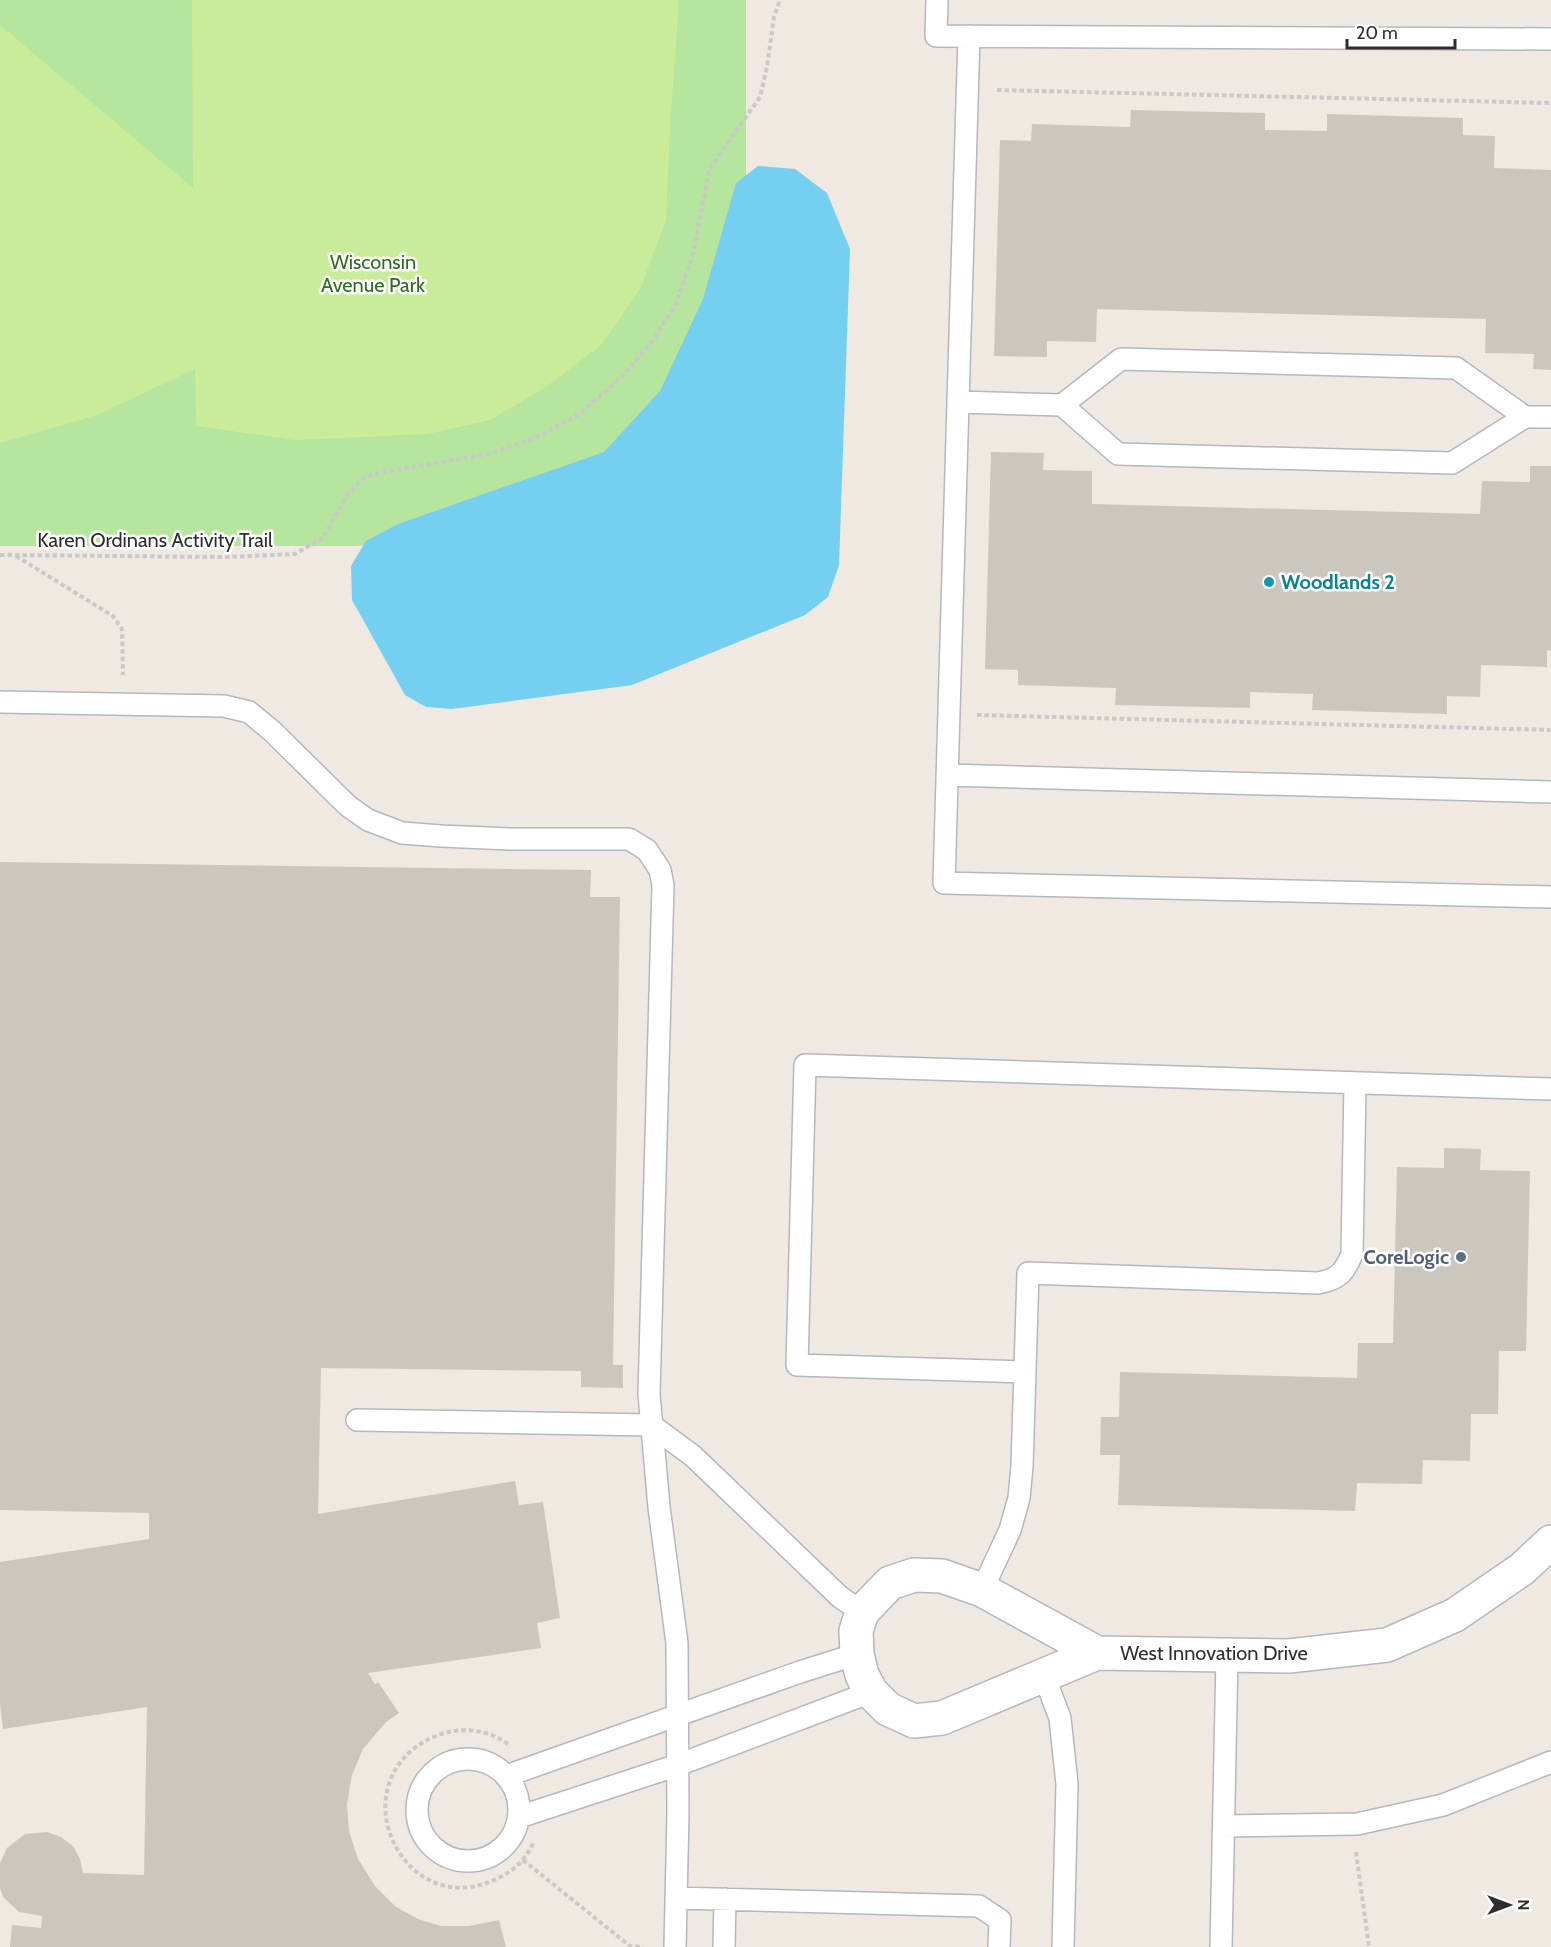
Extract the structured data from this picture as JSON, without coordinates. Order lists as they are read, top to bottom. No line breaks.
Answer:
{"streets":{"street":["West Innovation Drive"],"path":["Karen Ordinans Activity Trail"]},"parks":["Wisconsin Avenue Park"],"places":["Woodlands 2","CoreLogic"],"scale_bar":"20 m","north":"right"}
